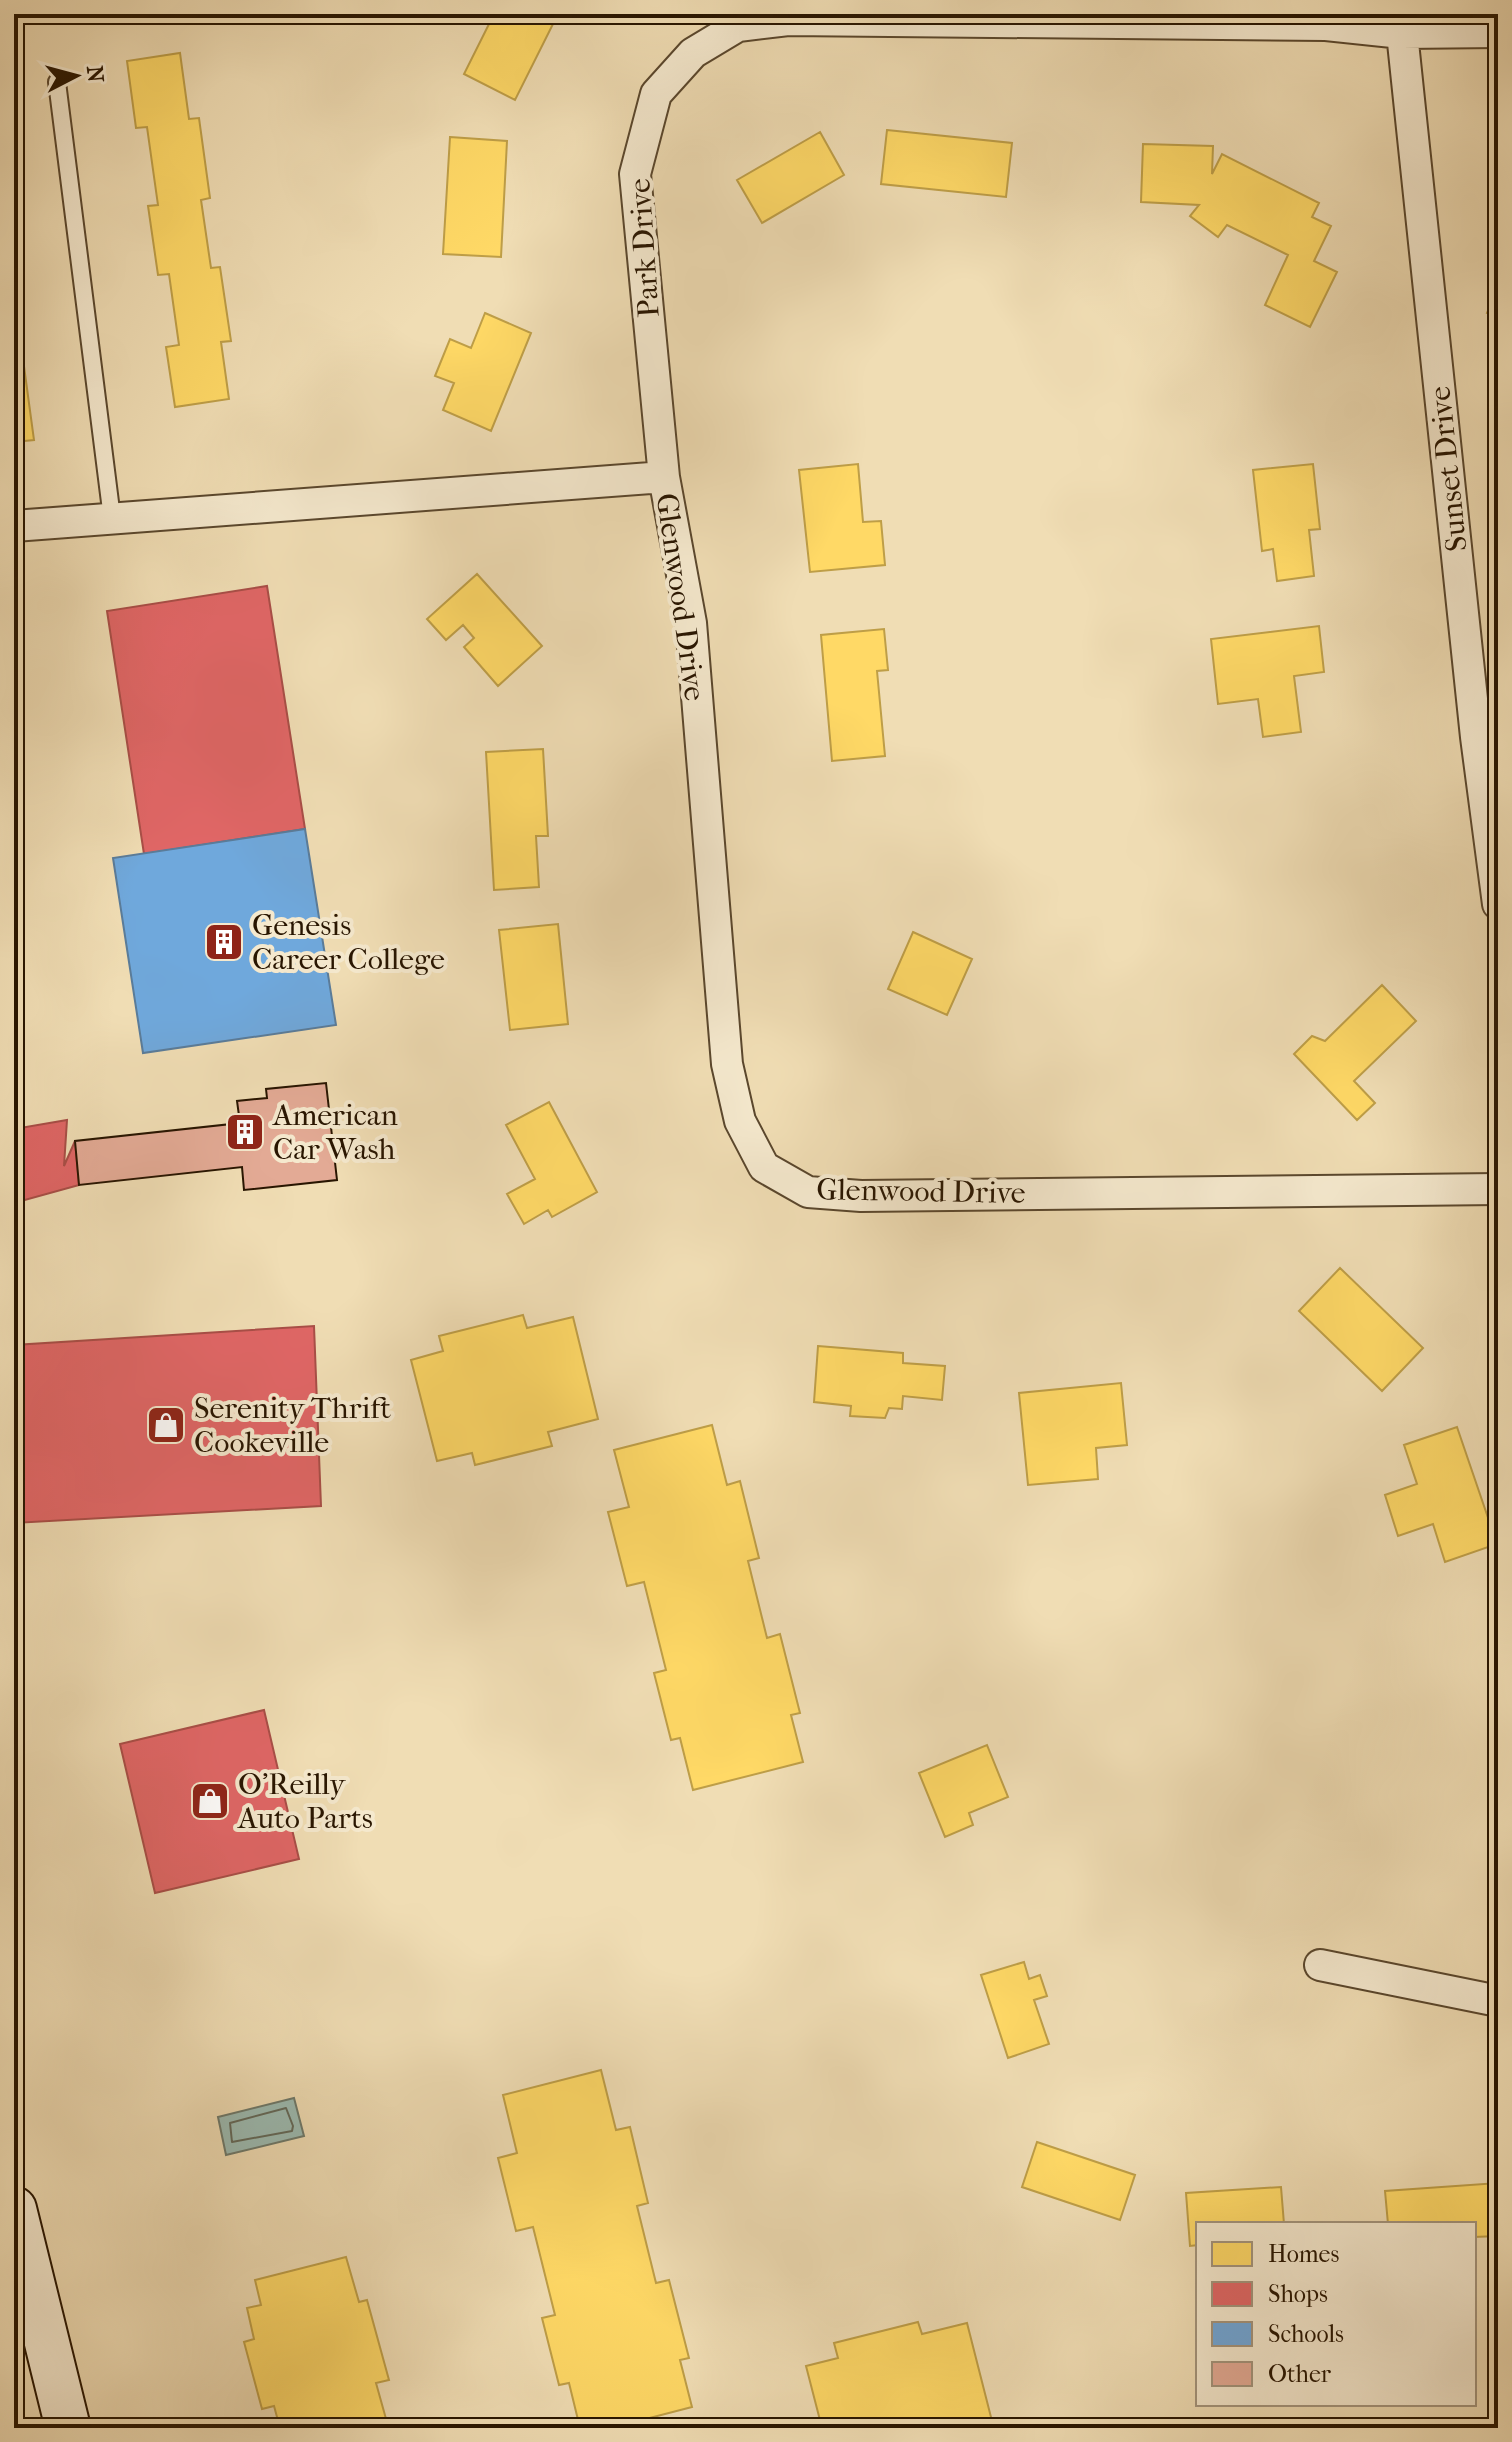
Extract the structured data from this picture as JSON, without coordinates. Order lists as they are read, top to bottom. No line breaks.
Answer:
{"streets":{"street":["Park Drive","Sunset Drive","Glenwood Drive"]},"crossings":[["Park Drive","Sunset Drive"],["Park Drive","Glenwood Drive"]],"places":{"building":["Genesis Career College","American Car Wash"],"shop":["Serenity Thrift Cookeville","O'Reilly Auto Parts"]},"legend":["Homes","Shops","Schools","Other"],"north":"right"}
